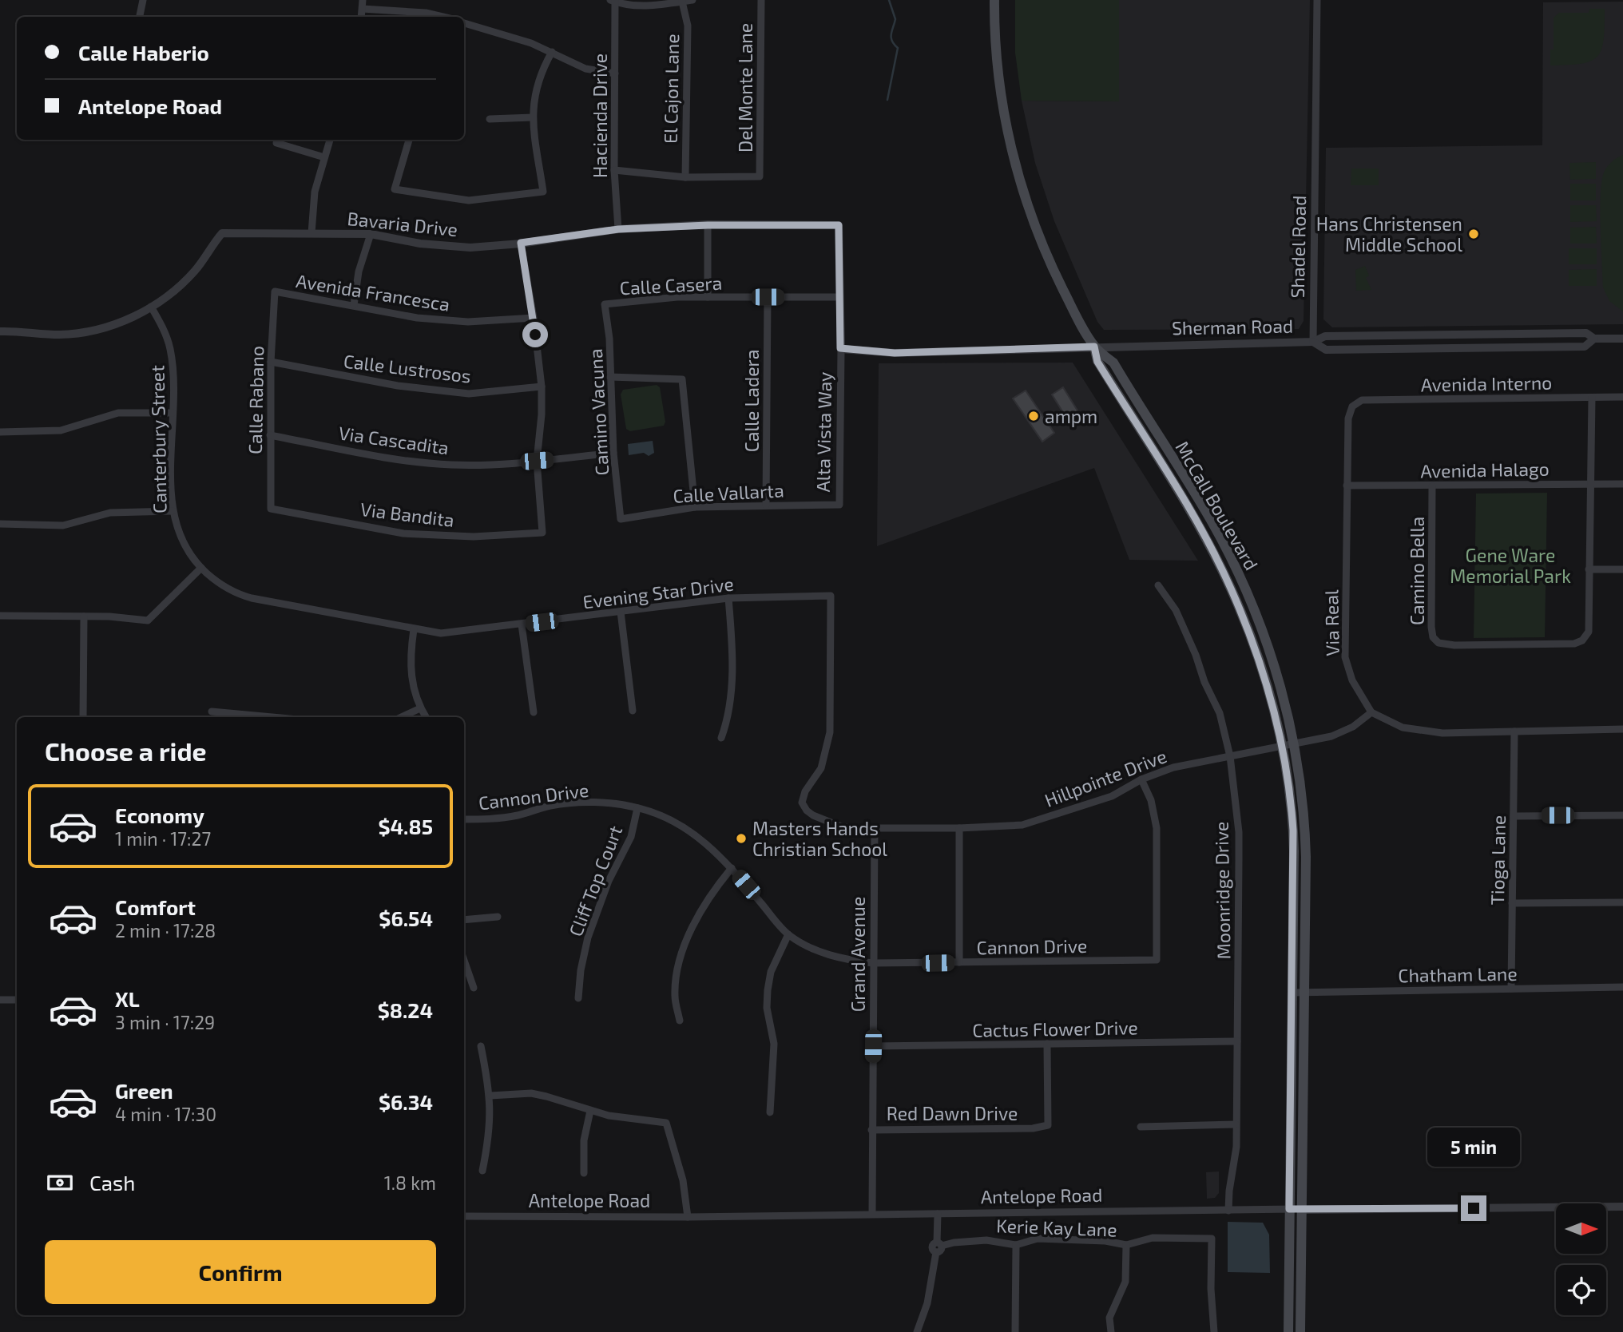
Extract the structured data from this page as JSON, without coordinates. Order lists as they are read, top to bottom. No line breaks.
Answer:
{"streets":{"main road":["McCall Boulevard"],"street":["Del Monte Lane","El Cajon Lane","Hacienda Drive","Bavaria Drive","Shadel Road","Calle Casera","Avenida Francesca","Sherman Road","Calle Lustrosos","Avenida Interno","Calle Rabano","Calle Ladera","Camino Vacuna","Alta Vista Way","Canterbury Street","Via Cascadita","Avenida Halago","Calle Vallarta","Via Bandita","Camino Bella","Evening Star Drive","Via Real","Hillpointe Drive","Cannon Drive","Tioga Lane","Cliff Top Court","Moonridge Drive","Grand Avenue","Chatham Lane","Cactus Flower Drive","Red Dawn Drive","Antelope Road","Kerie Kay Lane"]},"crossings":[["Del Monte Lane","El Cajon Lane"],["Hacienda Drive","Bavaria Drive"],["Bavaria Drive","Alta Vista Way"],["Bavaria Drive","Canterbury Street"],["Shadel Road","Sherman Road"],["Calle Casera","Calle Ladera"],["Calle Casera","Camino Vacuna"],["Calle Casera","Alta Vista Way"],["Avenida Francesca","Calle Rabano"],["Sherman Road","Alta Vista Way"],["Sherman Road","McCall Boulevard"],["Calle Lustrosos","Calle Rabano"],["Avenida Interno","Via Real"],["Calle Rabano","Via Cascadita"],["Calle Rabano","Via Bandita"],["Calle Ladera","Calle Vallarta"],["Camino Vacuna","Via Cascadita"],["Camino Vacuna","Calle Vallarta"],["Alta Vista Way","Calle Vallarta"],["Canterbury Street","Evening Star Drive"],["Via Cascadita","Via Bandita"],["Avenida Halago","Camino Bella"],["Avenida Halago","Via Real"],["McCall Boulevard","Hillpointe Drive"],["McCall Boulevard","Chatham Lane"],["McCall Boulevard","Antelope Road"],["Evening Star Drive","Hillpointe Drive"],["Via Real","Hillpointe Drive"],["Hillpointe Drive","Cannon Drive"],["Hillpointe Drive","Moonridge Drive"],["Hillpointe Drive","Grand Avenue"],["Cannon Drive","Cliff Top Court"],["Cannon Drive","Grand Avenue"],["Tioga Lane","Chatham Lane"],["Moonridge Drive","Cactus Flower Drive"],["Moonridge Drive","Antelope Road"],["Grand Avenue","Cactus Flower Drive"],["Grand Avenue","Red Dawn Drive"],["Grand Avenue","Antelope Road"],["Cactus Flower Drive","Red Dawn Drive"]],"parks":["Gene Ware Memorial Park"],"places":["Hans Christensen Middle School","ampm","Masters Hands Christian School"],"north":"right","page":{"banner":["Calle Haberio","Antelope Road"],"heading":"Choose a ride","list":[{"name":"Economy","note":"1 min · 17:27","value":"$4.85"},{"name":"Comfort","note":"2 min · 17:28","value":"$6.54"},{"name":"XL","note":"3 min · 17:29","value":"$8.24"},{"name":"Green","note":"4 min · 17:30","value":"$6.34"}],"bubble":"5 min","pay":["Cash","1.8 km"],"buttons":"Confirm"}}
